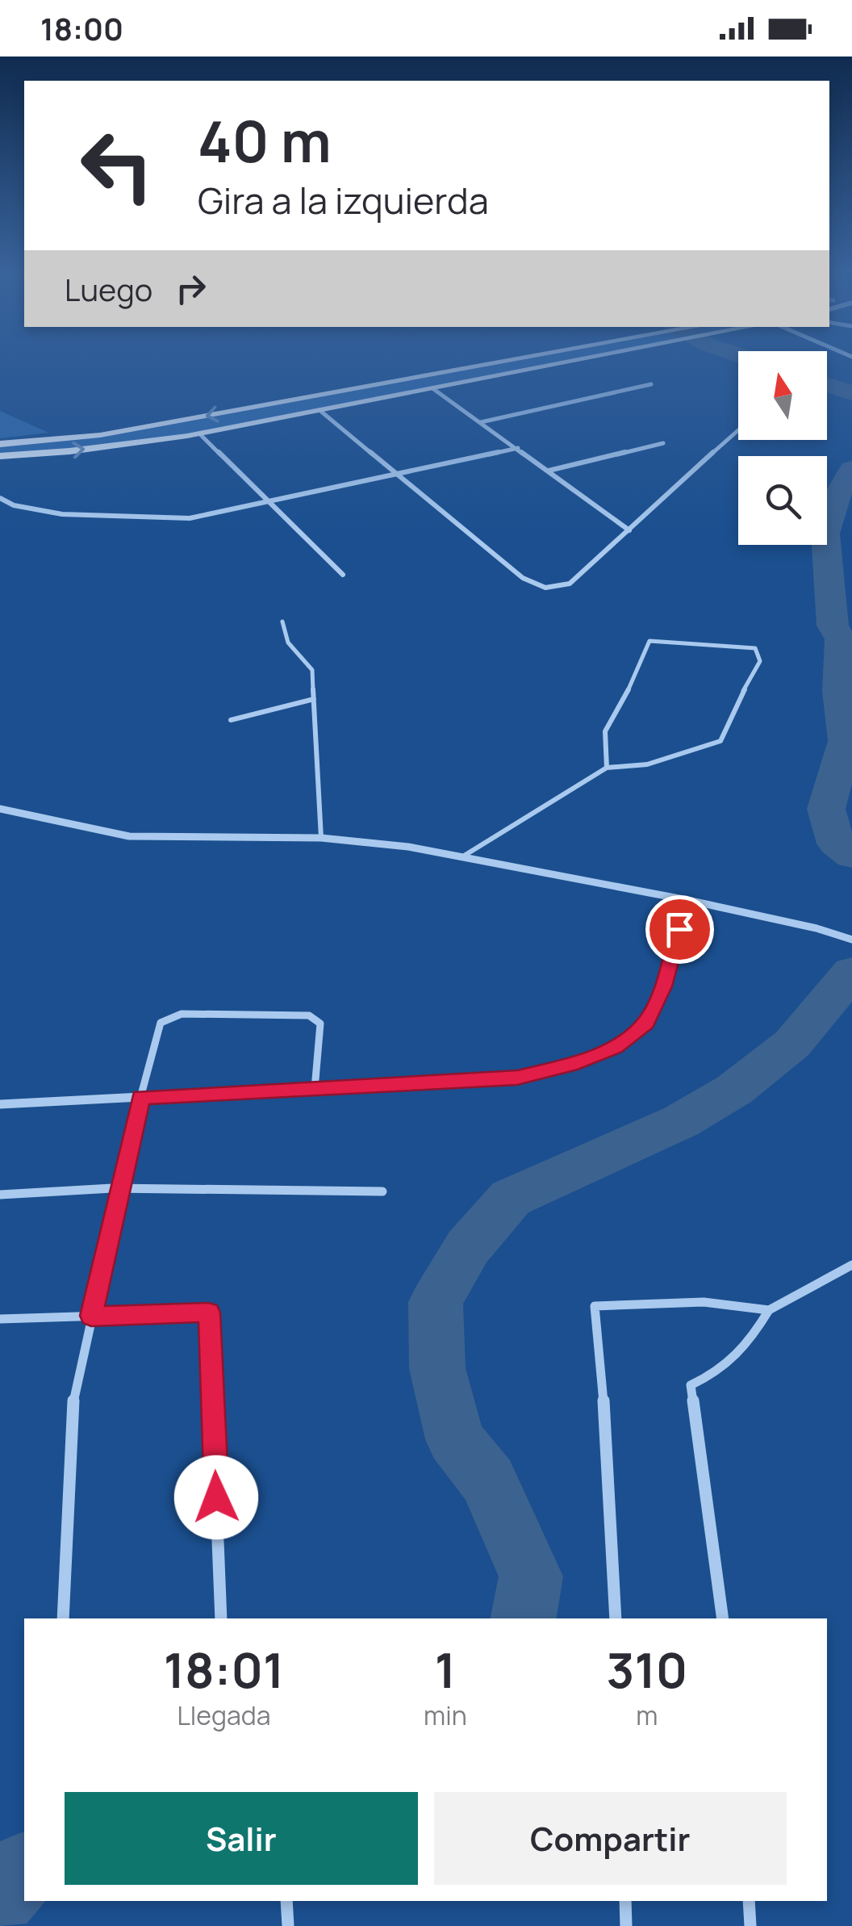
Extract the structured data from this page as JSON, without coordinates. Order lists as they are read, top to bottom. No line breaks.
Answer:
{"north":"top","page":{"status":"18:00","turn":["40 m","Gira a la izquierda"],"then":"Luego","eta":["18:01","Llegada","1","min","310","m"],"buttons":["Salir","Compartir"]}}
